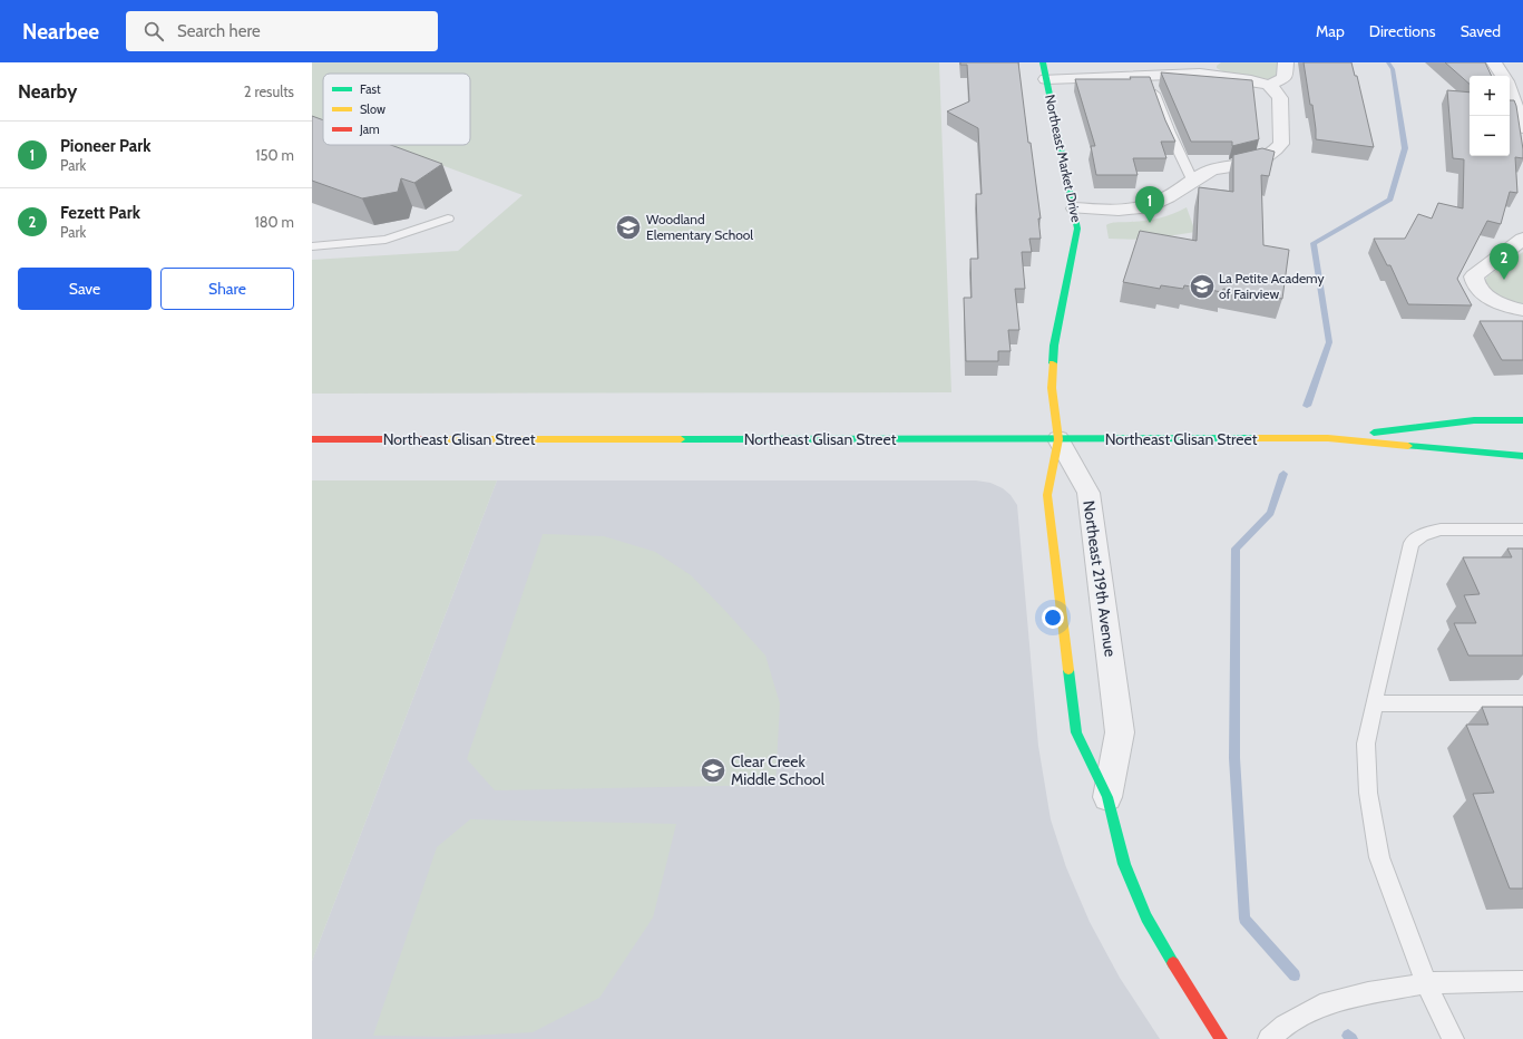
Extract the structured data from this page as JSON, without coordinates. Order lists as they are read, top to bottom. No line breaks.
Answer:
{"streets":{"main road":["Northeast Market Drive","Northeast Glisan Street","Northeast 219th Avenue"]},"crossings":[["Northeast Market Drive","Northeast Glisan Street"],["Northeast Market Drive","Northeast 219th Avenue"],["Northeast Glisan Street","Northeast 219th Avenue"]],"places":{"school or university":["Woodland Elementary School","La Petite Academy of Fairview","Clear Creek Middle School"]},"legend":["Fast","Slow","Jam"],"page":{"header":"Nearbee","search":"Search here","nav":["Map","Directions","Saved"],"heading":["Nearby","2 results"],"map_buttons":["+","−"],"list":[{"mark":"1","name":"Pioneer Park","note":"Park","value":"150 m"},{"mark":"2","name":"Fezett Park","note":"Park","value":"180 m"}],"pins":["1","2"],"buttons":["Save","Share"]}}
